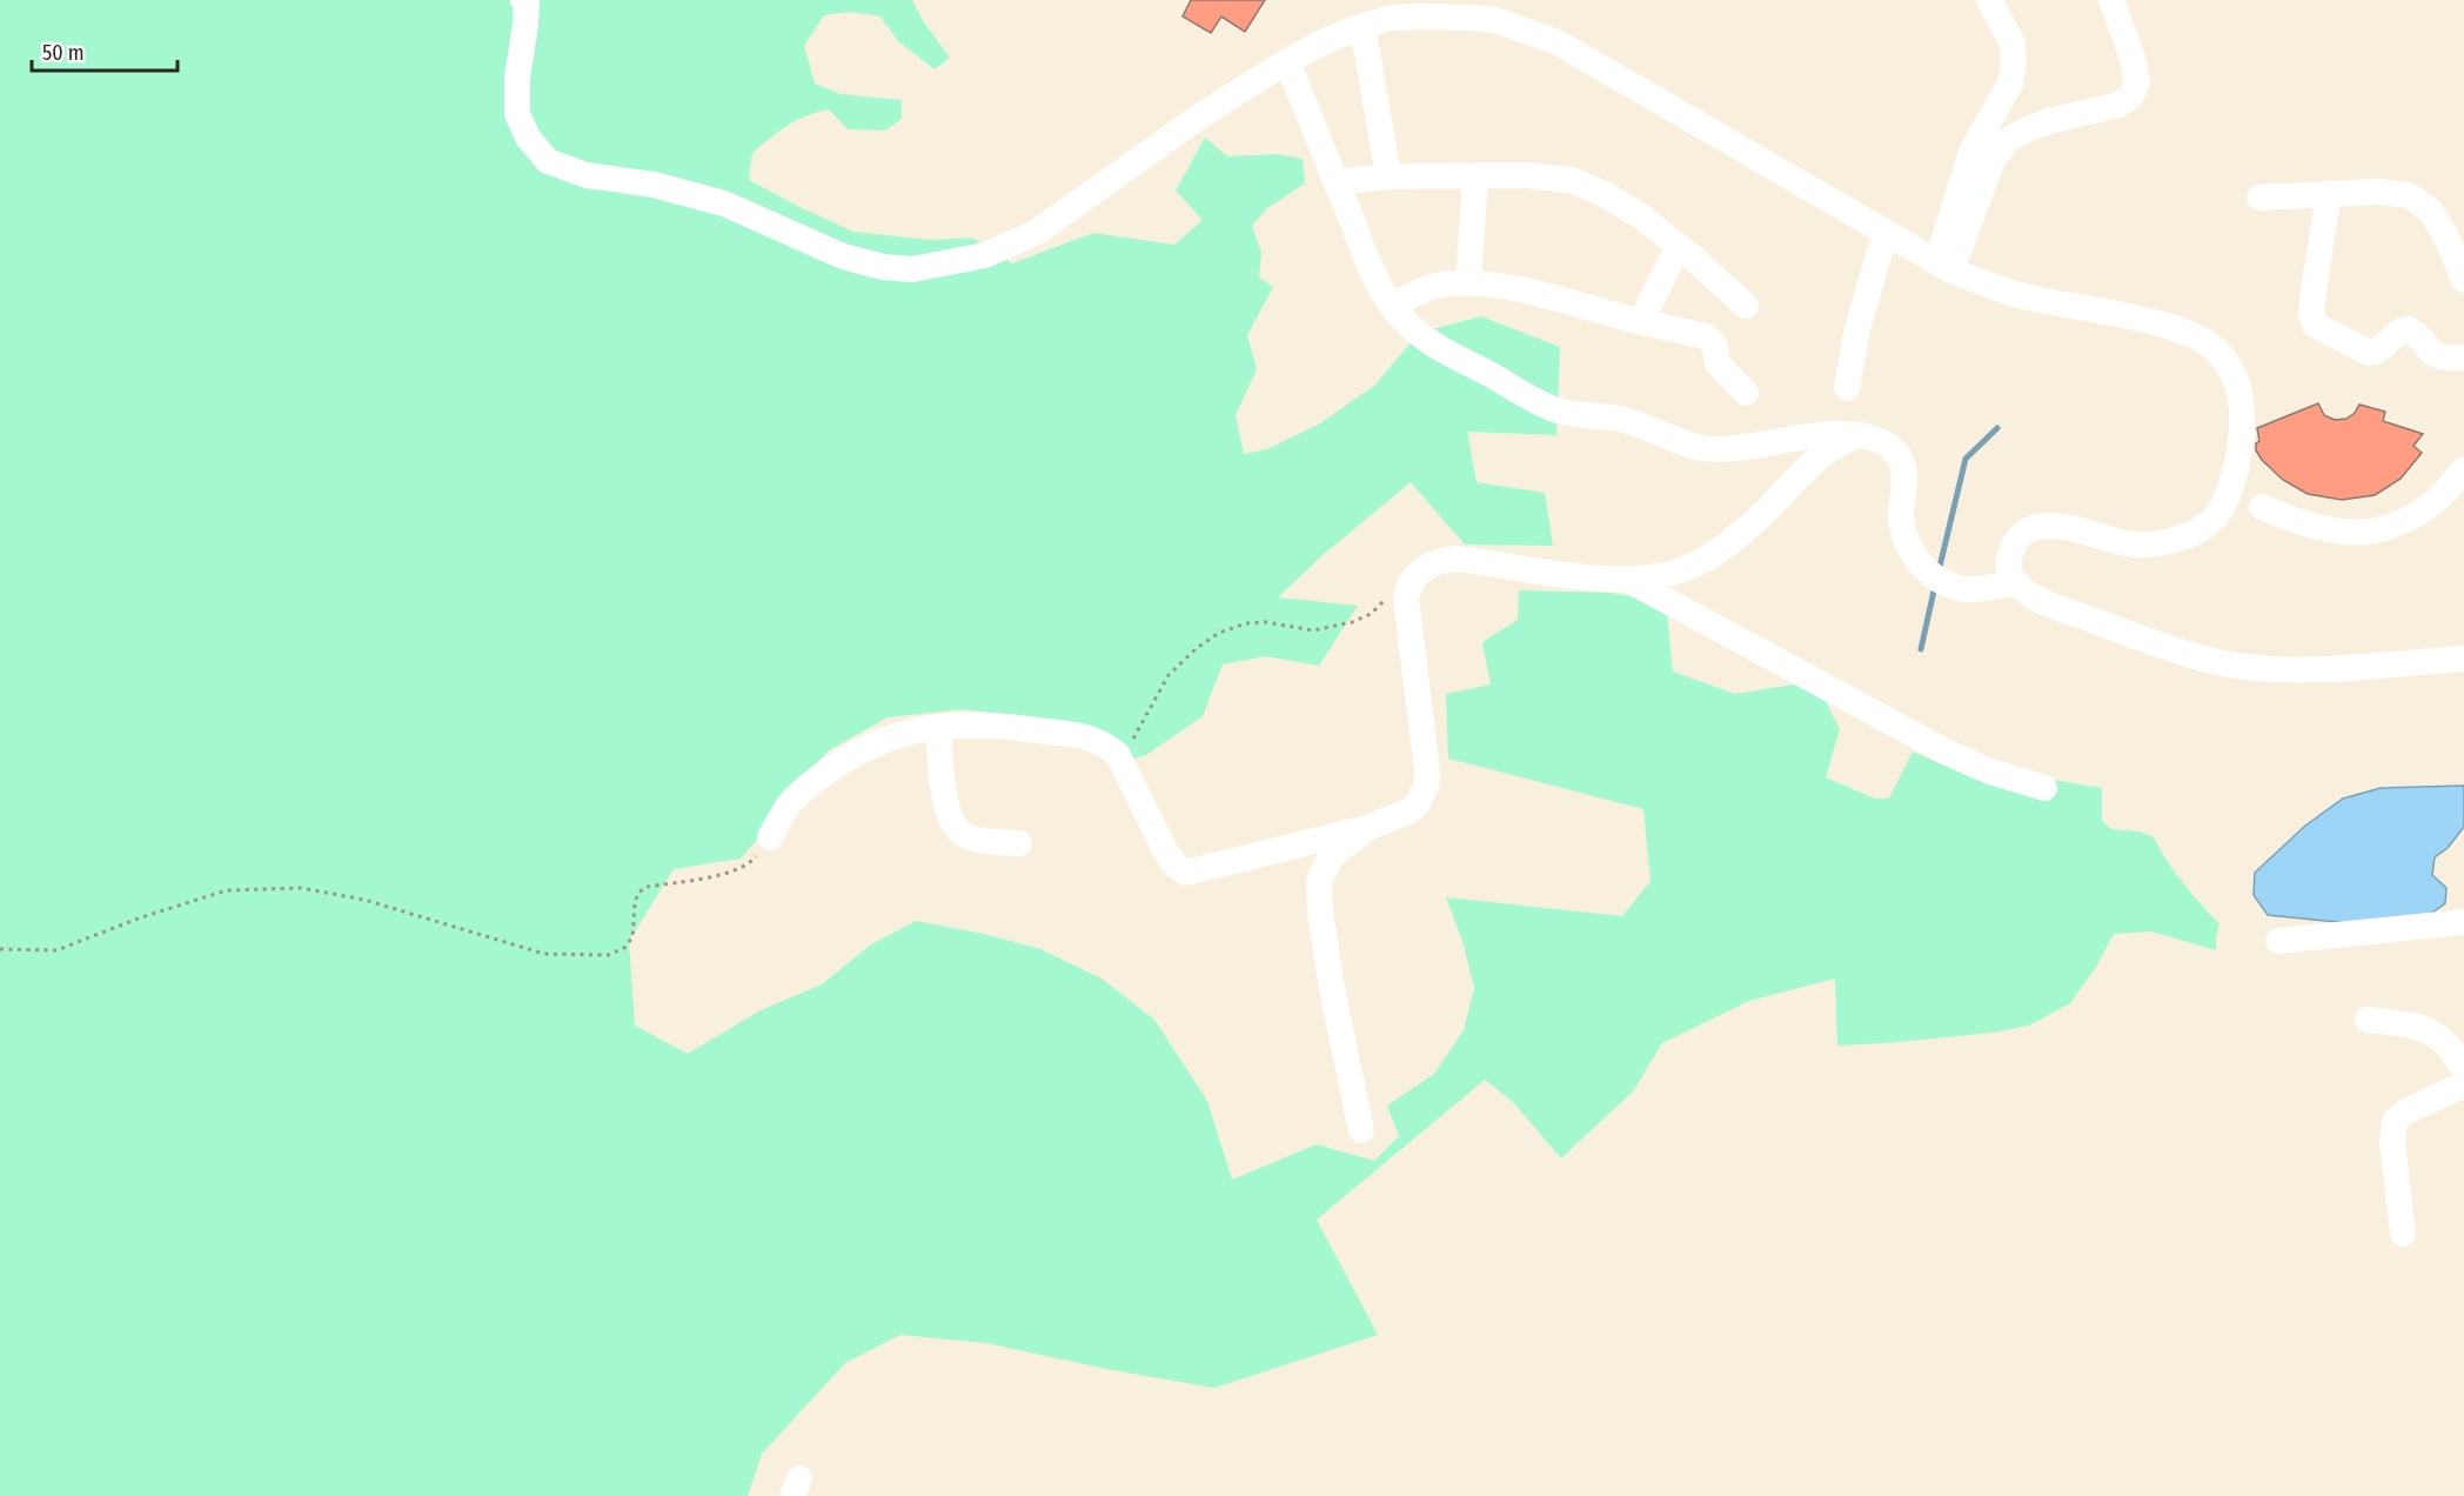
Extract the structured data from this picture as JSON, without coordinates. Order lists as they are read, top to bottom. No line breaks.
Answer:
{"scale_bar":"50 m"}
